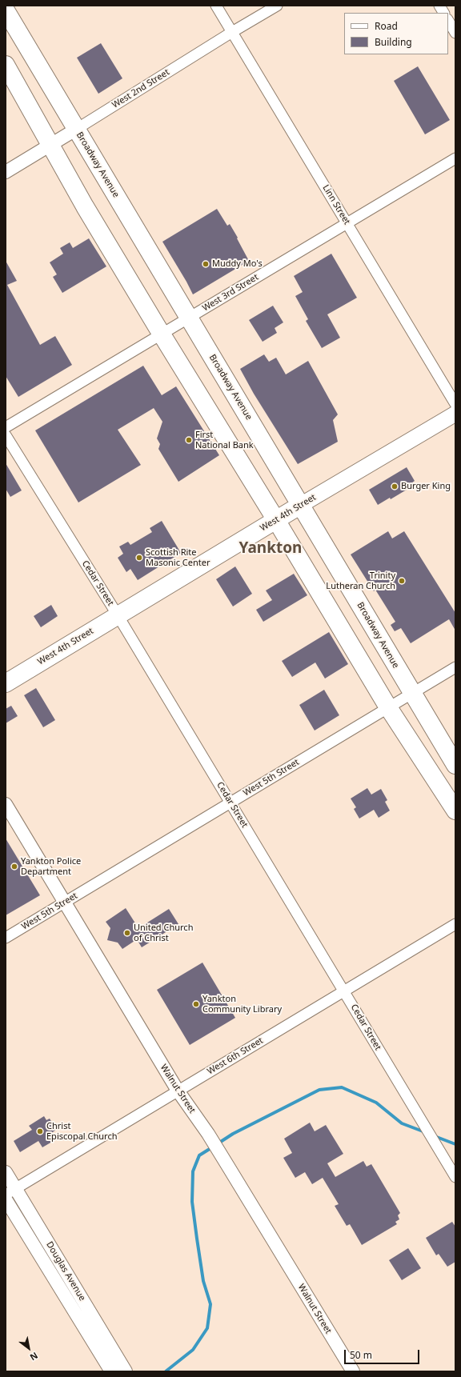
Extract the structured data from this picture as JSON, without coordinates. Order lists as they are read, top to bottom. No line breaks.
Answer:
{"streets":{"highway":["Broadway Avenue","West 4th Street"],"street":["West 2nd Street","Linn Street","West 3rd Street","Cedar Street","West 5th Street","West 6th Street","Walnut Street","Douglas Avenue"]},"crossings":[["West 2nd Street","Broadway Avenue"],["West 2nd Street","Linn Street"],["Broadway Avenue","West 3rd Street"],["Broadway Avenue","West 4th Street"],["Broadway Avenue","West 5th Street"],["Linn Street","West 3rd Street"],["West 4th Street","Cedar Street"],["Cedar Street","West 5th Street"],["Cedar Street","West 6th Street"],["West 5th Street","Walnut Street"],["West 6th Street","Walnut Street"],["West 6th Street","Douglas Avenue"]],"districts":["Yankton"],"places":["Muddy Mo's","First National Bank","Burger King","Scottish Rite Masonic Center","Trinity Lutheran Church","Yankton Police Department","United Church of Christ","Yankton Community Library","Christ Episcopal Church"],"legend":["Road","Building"],"scale_bar":"50 m","north":"bottom right"}
